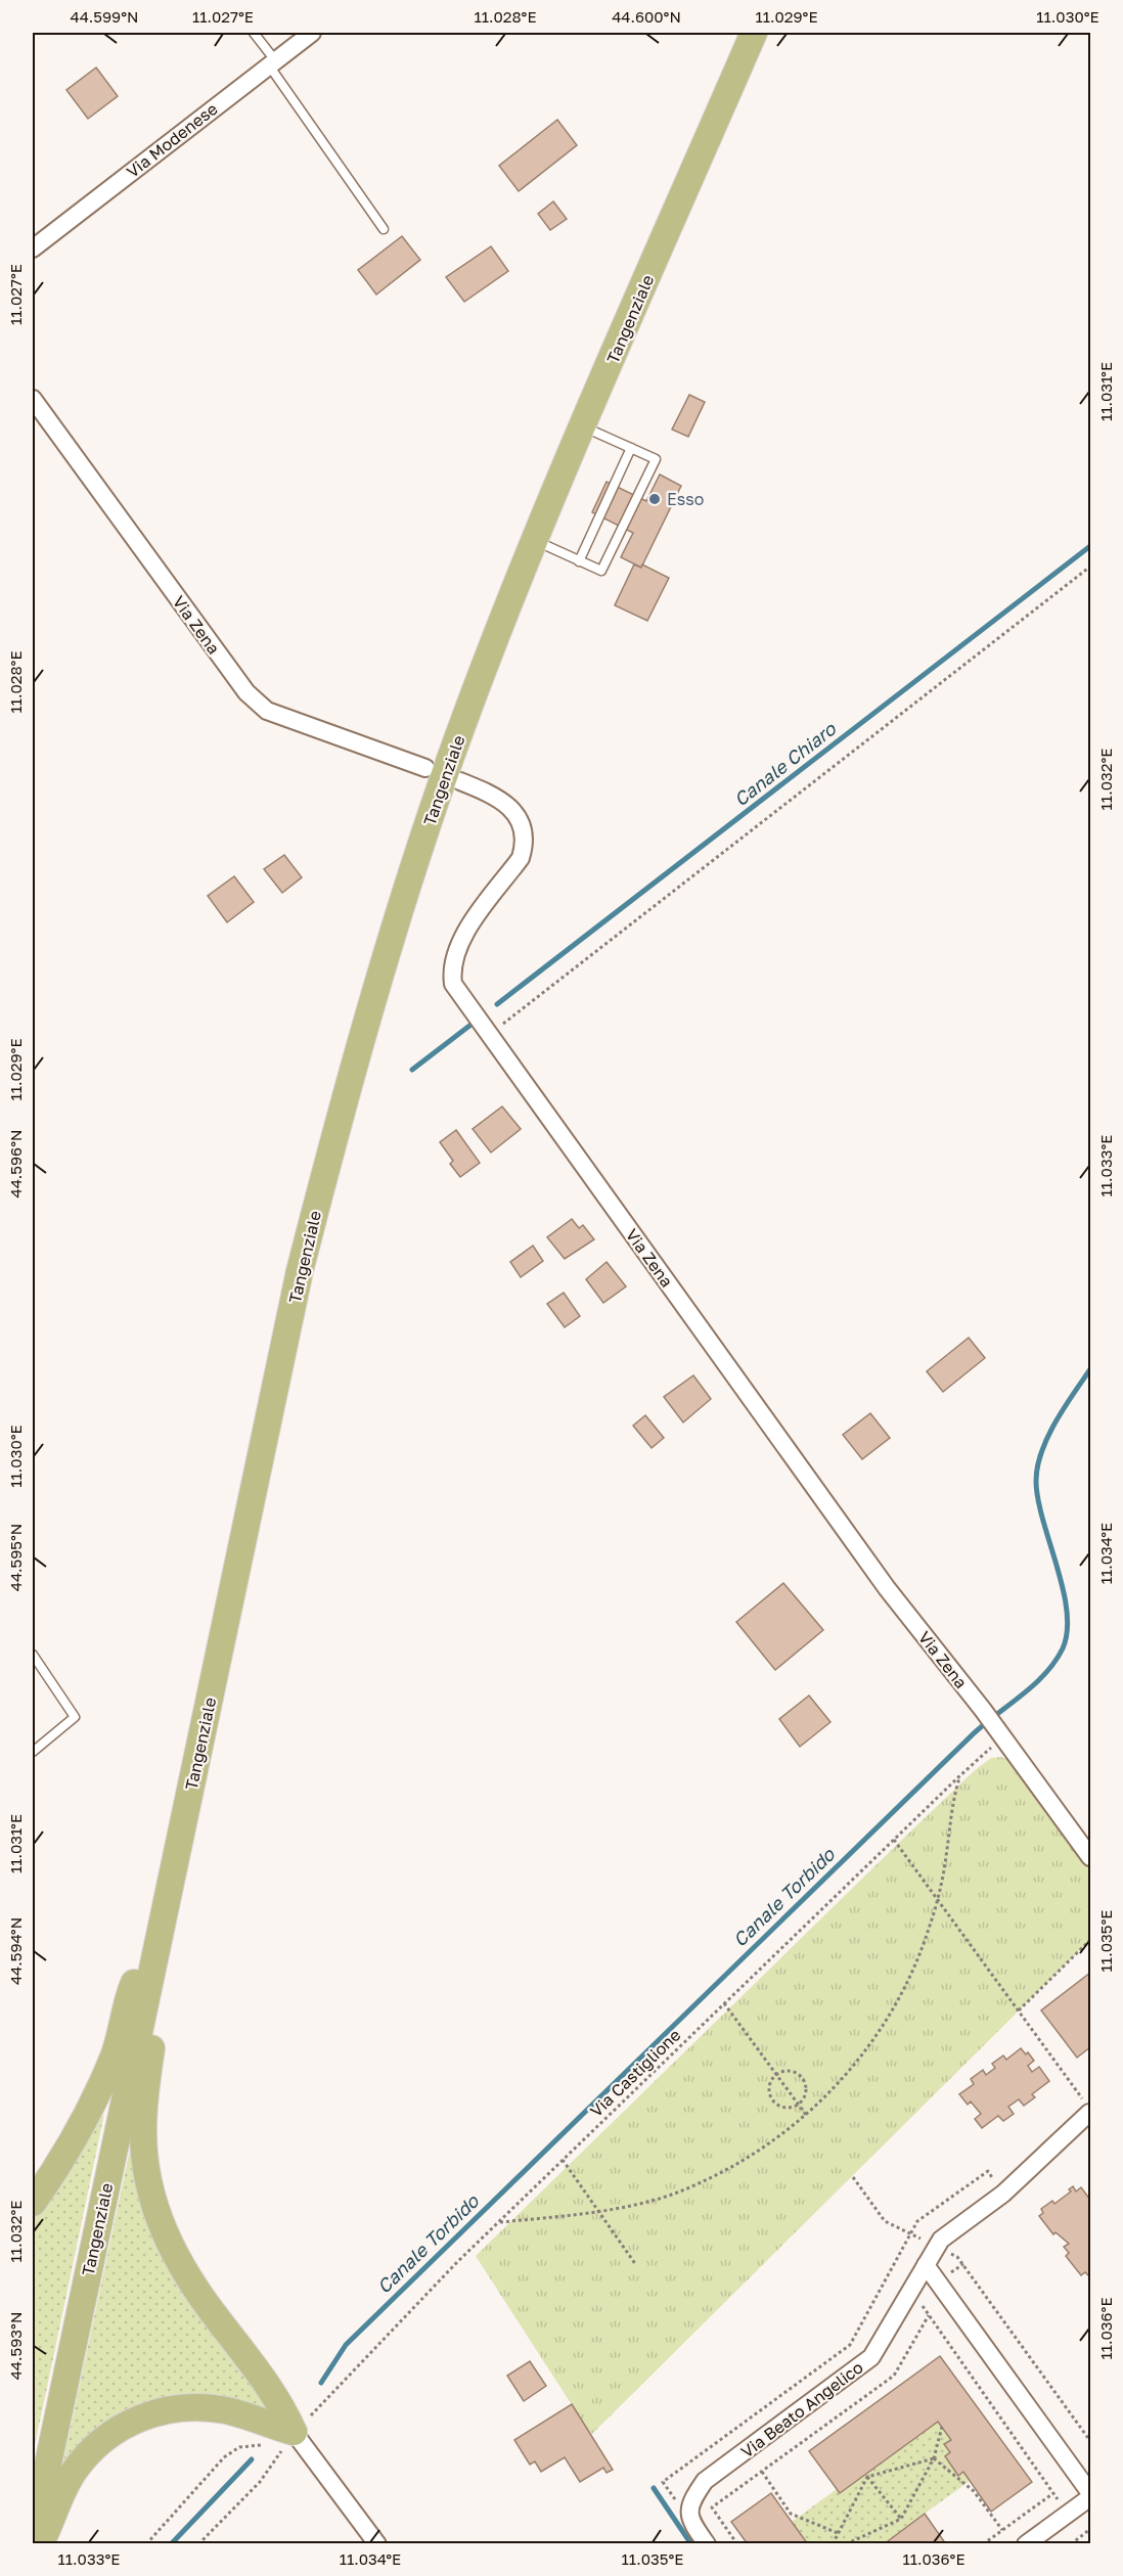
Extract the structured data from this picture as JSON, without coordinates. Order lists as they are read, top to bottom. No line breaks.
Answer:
{"streets":{"main road":["Tangenziale"],"street":["Via Modenese","Via Zena","Via Beato Angelico"],"path":["Via Castiglione"]},"crossings":[["Via Zena","Via Castiglione"]],"water":["Canale Chiaro","Canale Torbido"],"places":["Esso"],"coordinates":["44.599°N","11.027°E","11.028°E","44.600°N","11.029°E","11.030°E","11.031°E","11.032°E","44.596°N","11.033°E","11.034°E","44.595°N","11.035°E","44.594°N","11.036°E","44.593°N"]}
